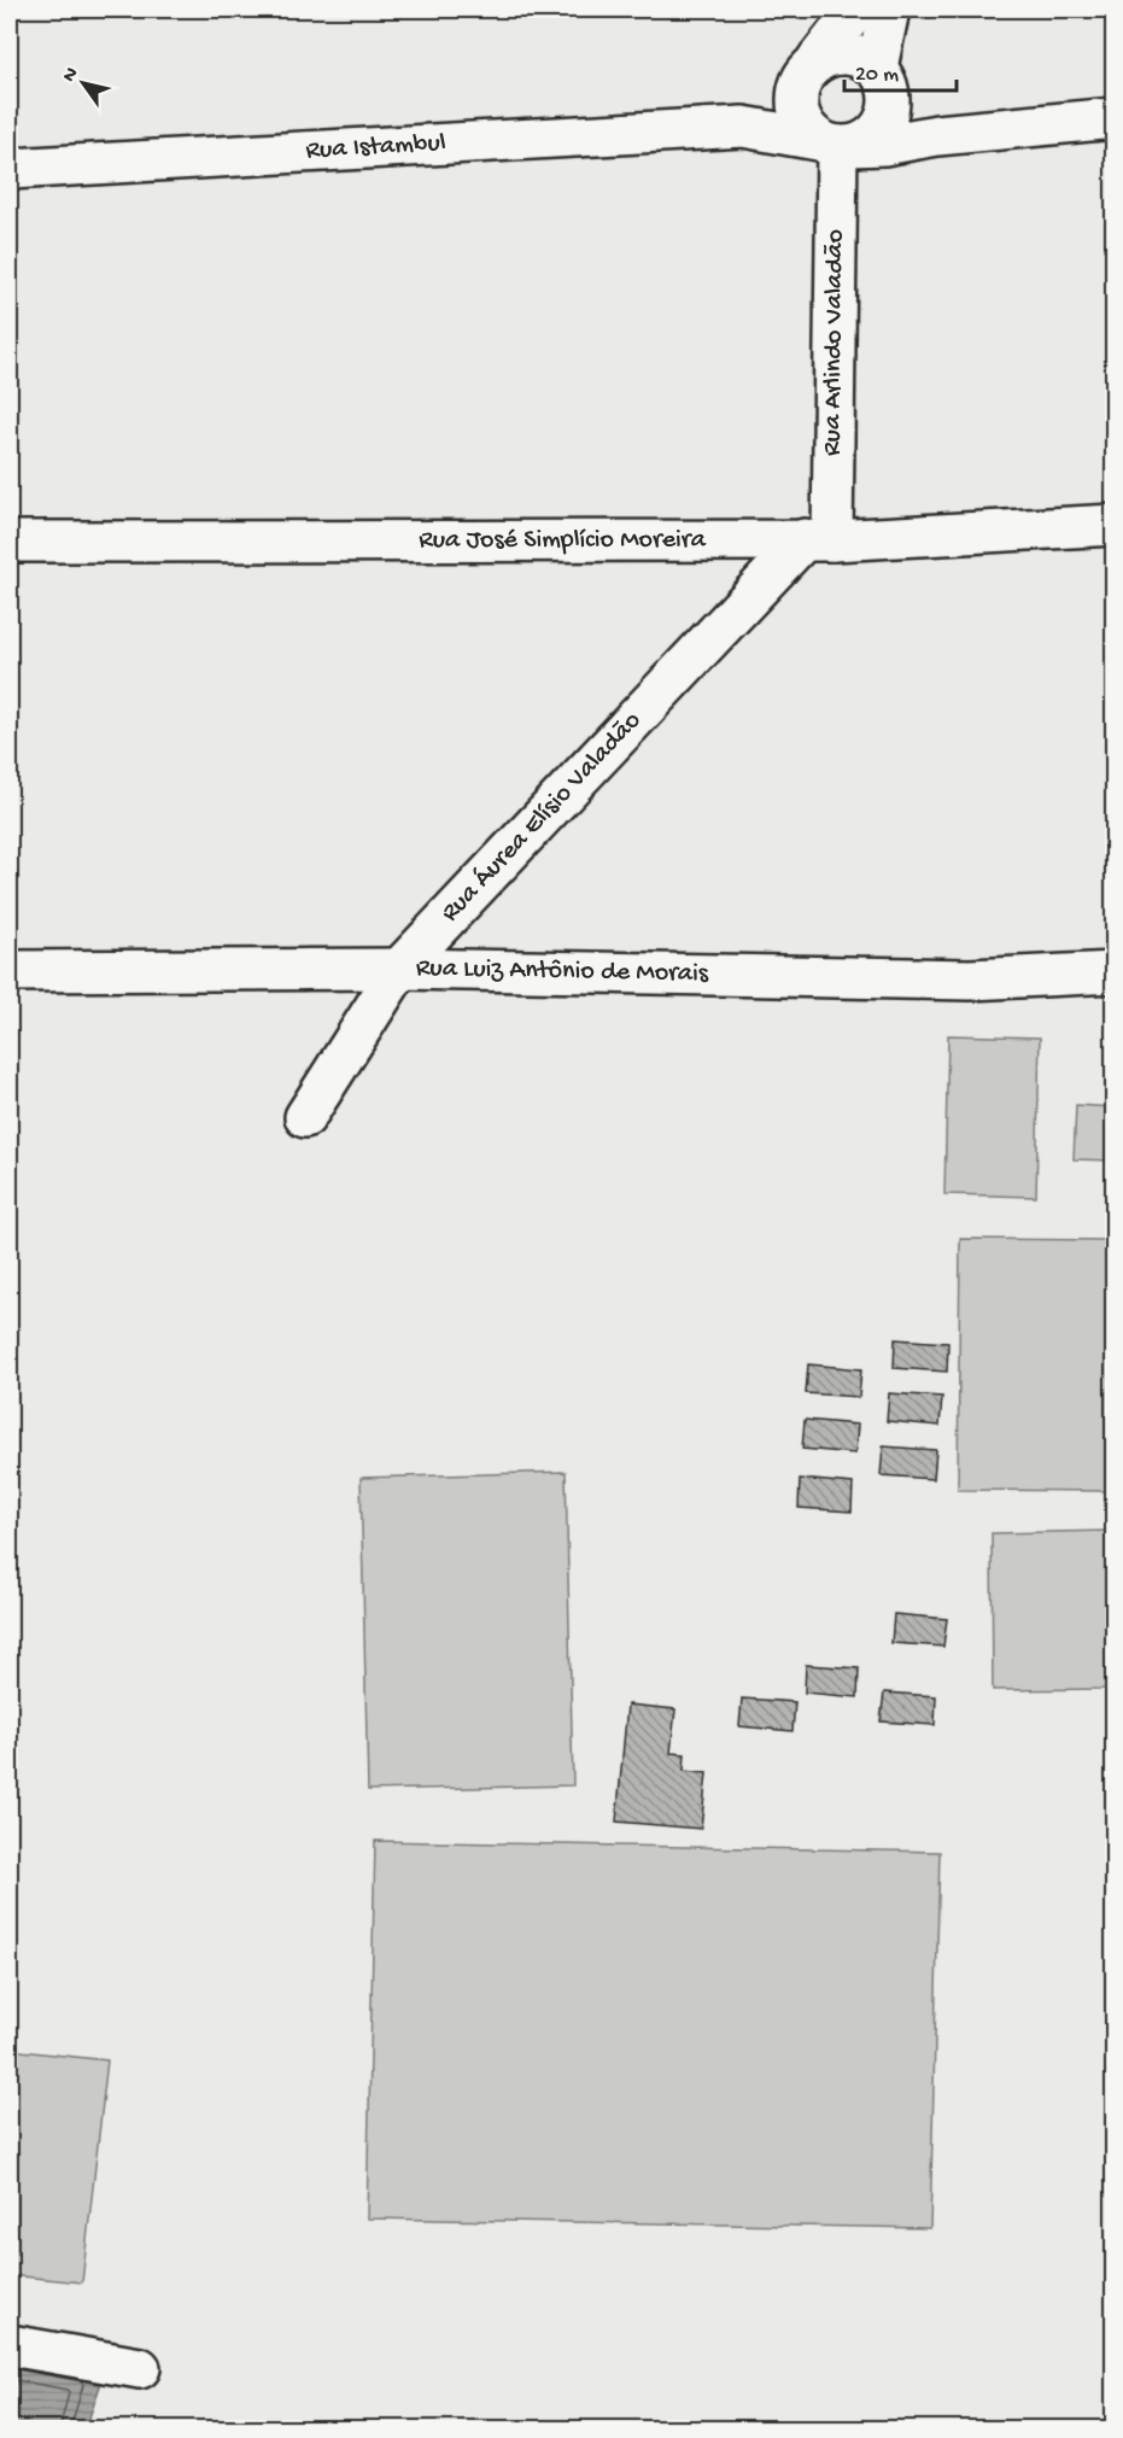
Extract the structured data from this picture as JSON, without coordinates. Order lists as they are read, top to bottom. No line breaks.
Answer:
{"streets":{"street":["Rua Istambul","Rua Arlindo Valadão","Rua José Simplício Moreira","Rua Áurea Elísio Valadão","Rua Luiz Antônio de Morais"]},"crossings":[["Rua Istambul","Rua Arlindo Valadão"],["Rua Arlindo Valadão","Rua José Simplício Moreira"],["Rua Arlindo Valadão","Rua Áurea Elísio Valadão"],["Rua José Simplício Moreira","Rua Áurea Elísio Valadão"],["Rua Áurea Elísio Valadão","Rua Luiz Antônio de Morais"]],"scale_bar":"20 m","north":"top left"}
